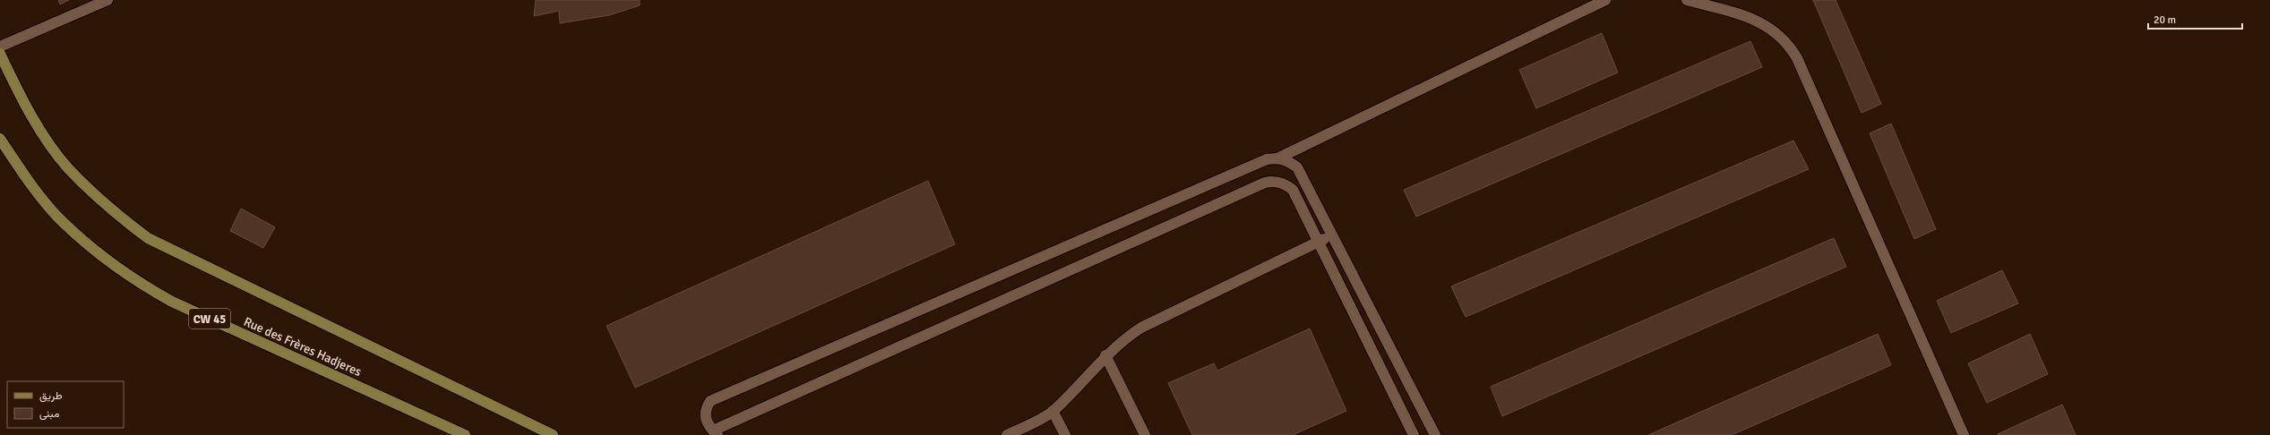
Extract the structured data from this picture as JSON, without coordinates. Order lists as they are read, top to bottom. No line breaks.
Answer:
{"streets":{"main road":["CW 45","Rue des Frères Hadjeres"]},"legend":["طريق","مبنى"],"scale_bar":"20 m"}
